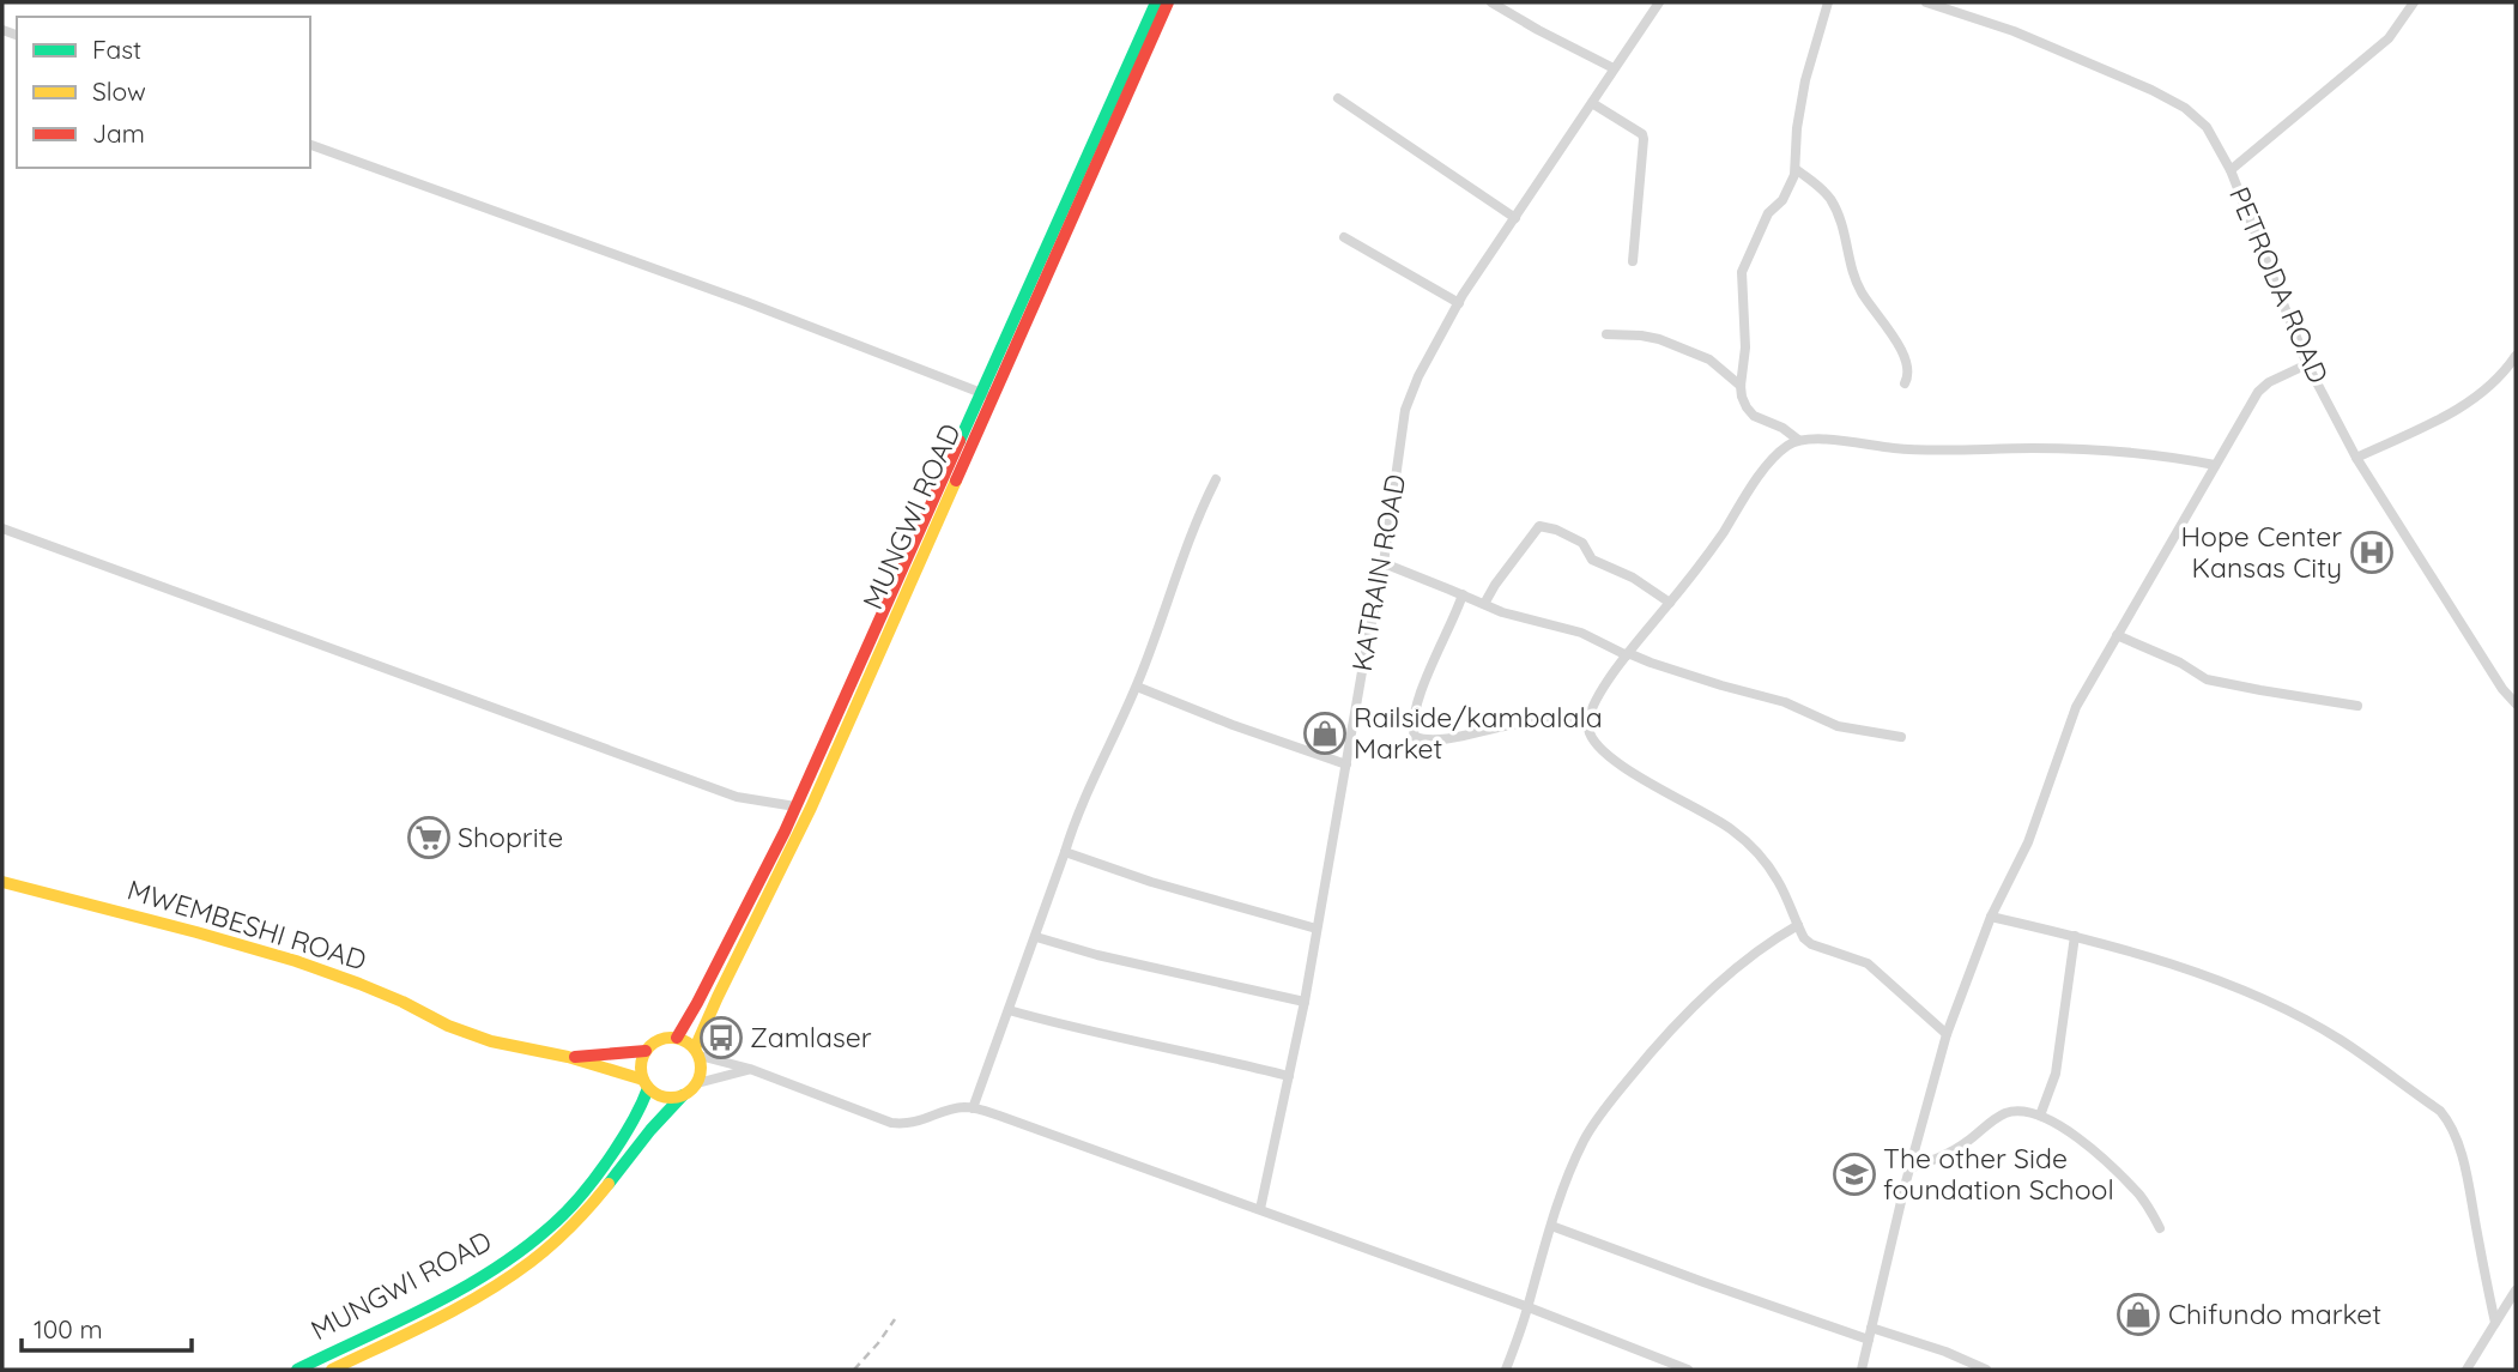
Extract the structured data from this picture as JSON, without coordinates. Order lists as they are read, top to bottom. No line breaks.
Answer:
{"streets":{"main road":["MUNGWI ROAD","MWEMBESHI ROAD"],"street":["PETRODA ROAD","KATRAIN ROAD"]},"places":{"hospital":["Hope Center Kansas City"],"shop":["Railside/kambalala Market","Chifundo market"],"supermarket":["Shoprite"],"bus stop":["Zamlaser"],"school or university":["The other Side foundation School"]},"legend":["Fast","Slow","Jam"],"scale_bar":"100 m"}
